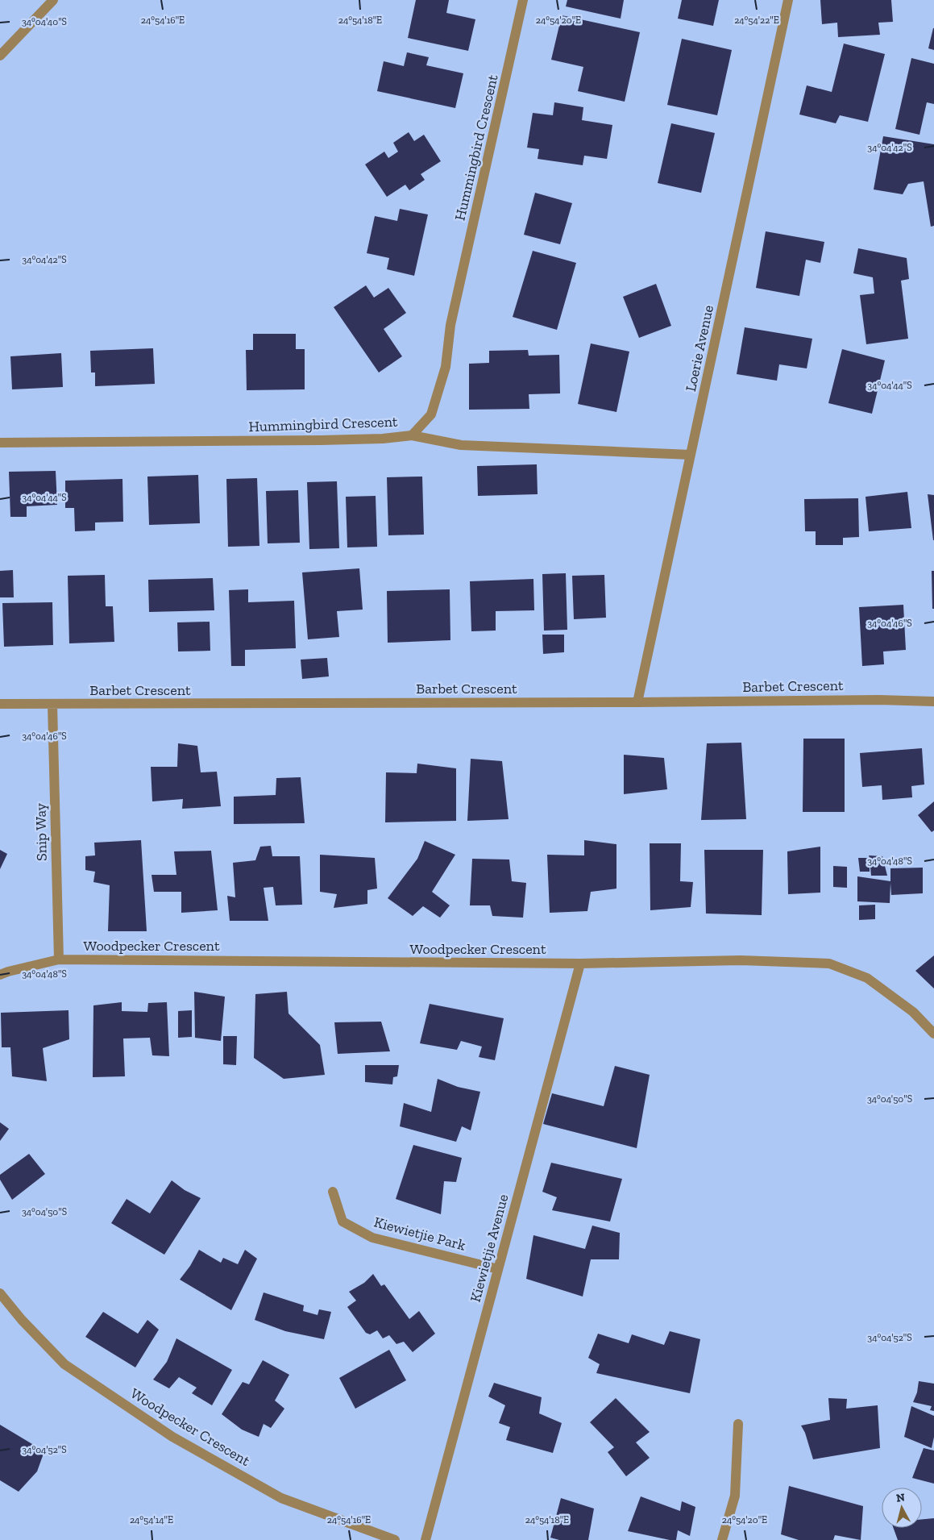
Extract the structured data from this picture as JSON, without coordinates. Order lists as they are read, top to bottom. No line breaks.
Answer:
{"streets":{"street":["Hummingbird Crescent","Loerie Avenue","Barbet Crescent","Snip Way","Woodpecker Crescent","Kiewietjie Park","Kiewietjie Avenue"]},"crossings":[["Loerie Avenue","Barbet Crescent"],["Barbet Crescent","Snip Way"],["Snip Way","Woodpecker Crescent"],["Woodpecker Crescent","Kiewietjie Avenue"],["Kiewietjie Park","Kiewietjie Avenue"]],"north":"top","coordinates":["24°54'16\"E","24°54'18\"E","24°54'20\"E","24°54'22\"E","34°04'40\"S","34°04'42\"S","34°04'44\"S","34°04'46\"S","34°04'48\"S","34°04'50\"S","34°04'52\"S","24°54'14\"E"]}
